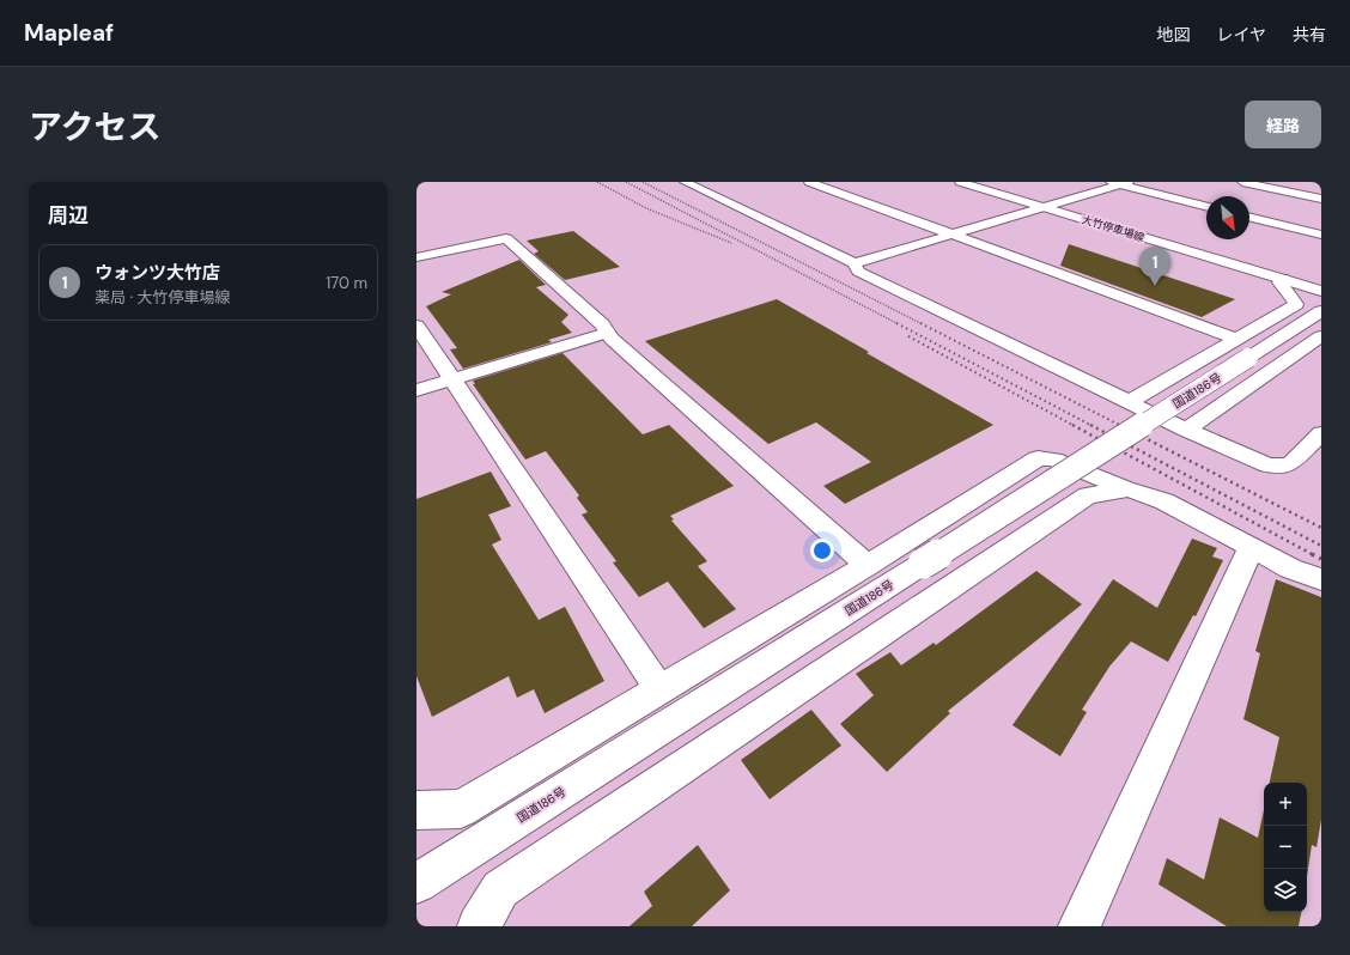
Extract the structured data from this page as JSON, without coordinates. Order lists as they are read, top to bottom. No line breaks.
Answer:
{"streets":{"main road":["大竹停車場線","国道186号"]},"north":"bottom right","page":{"header":"Mapleaf","nav":["地図","レイヤ","共有"],"title":"アクセス","buttons":"経路","heading":"周辺","list":[{"mark":"1","name":"ウォンツ大竹店","note":"薬局 · 大竹停車場線","value":"170 m"}],"pins":"1","map_buttons":["+","−"]}}
